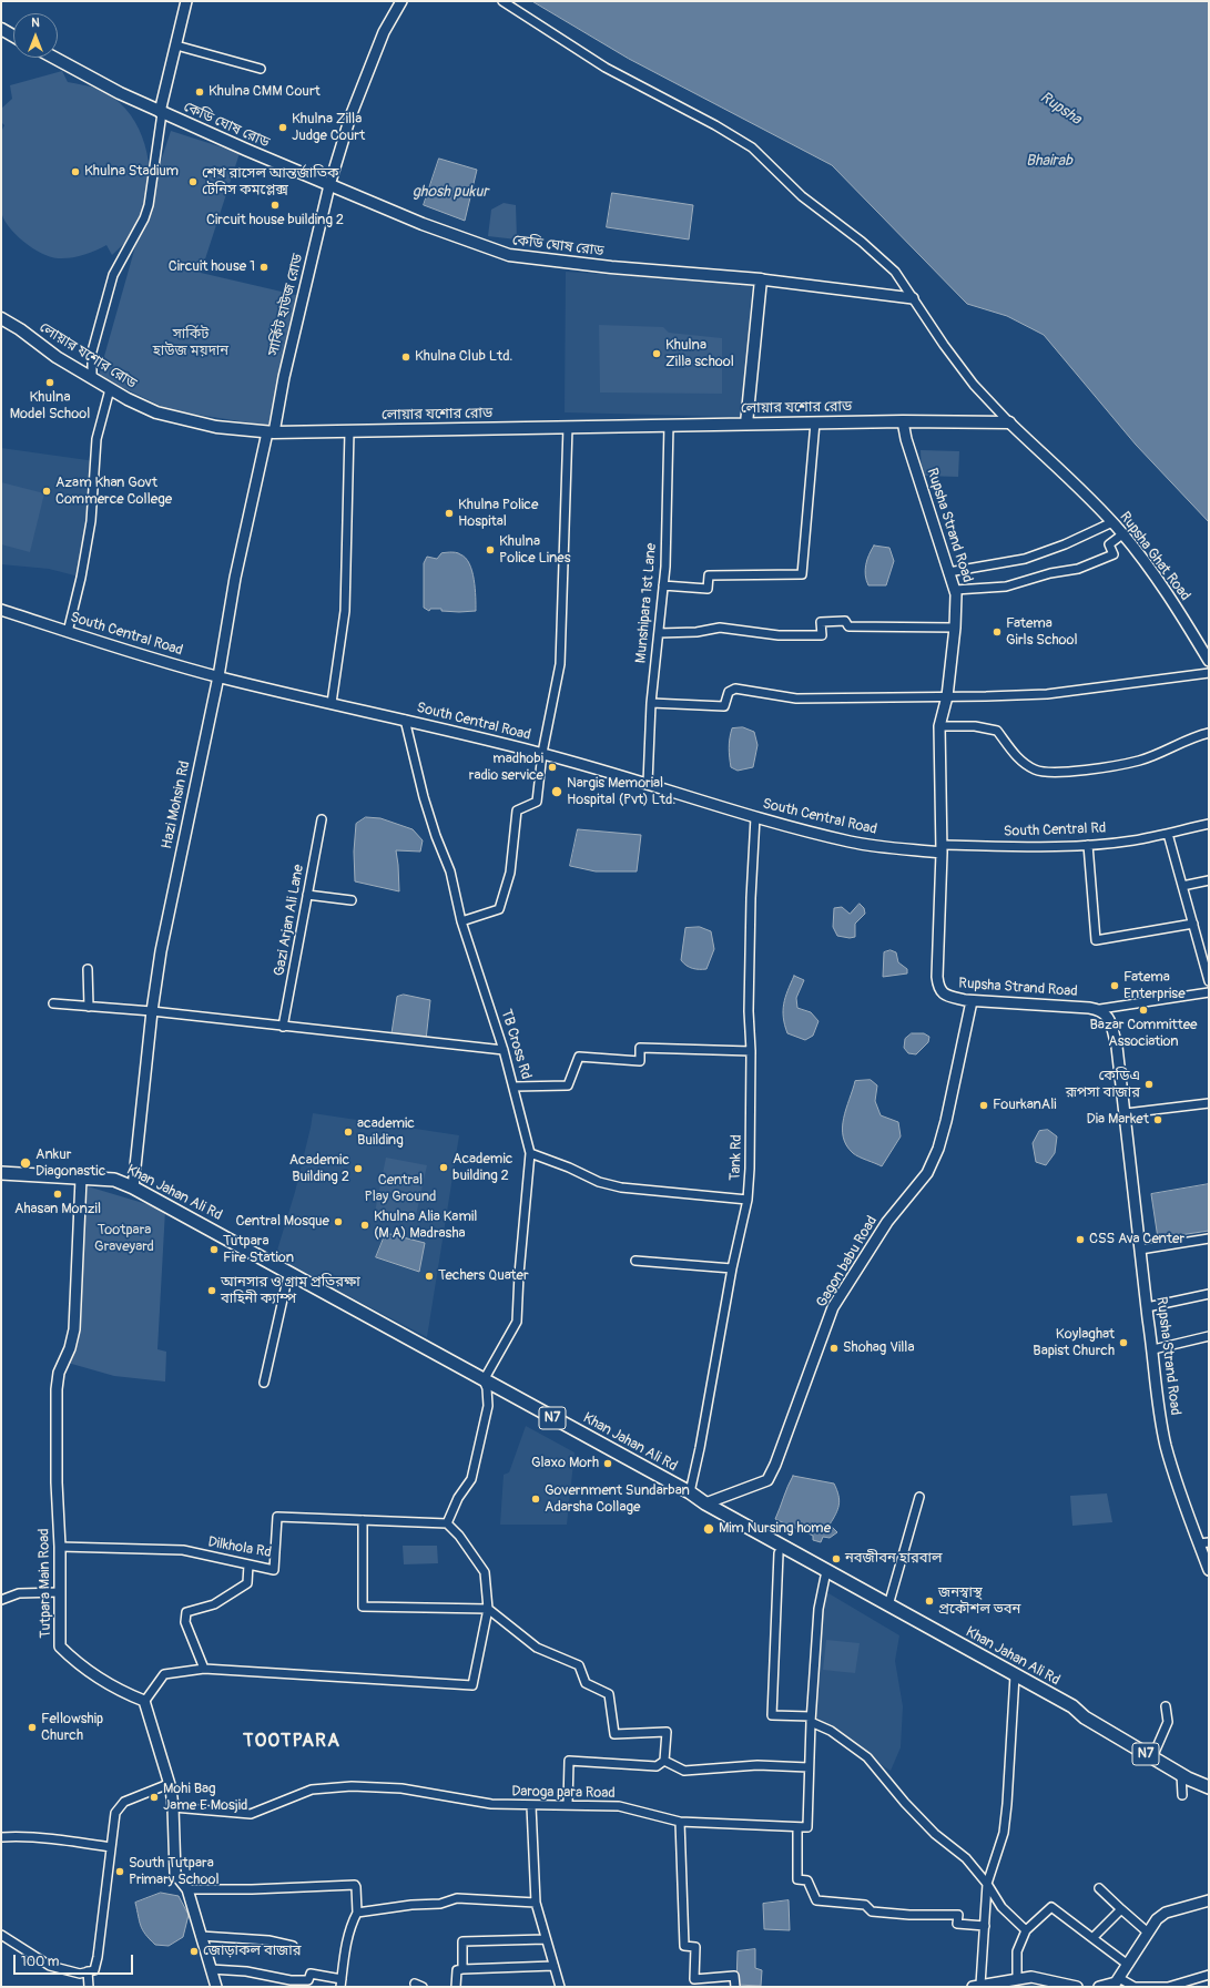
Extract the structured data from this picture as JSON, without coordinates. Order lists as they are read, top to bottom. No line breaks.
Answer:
{"streets":{"highway":["Khan Jahan Ali Rd","N7"],"main road":["কেডি ঘোষ রোড","লোয়ার যশোর রোড"],"street":["সার্কিট হাউজ রোড","Rupsha Strand Road","Rupsha Ghat Road","Munshipara 1st Lane","South Central Road","Hazi Mohsin Rd","South Central Rd","Gazi Arjan Ali Lane","TB Cross Rd","Tank Rd","Gagon babu Road","Dilkhola Rd","Tutpara Main Road","Daroga para Road"]},"crossings":[["কেডি ঘোষ রোড","সার্কিট হাউজ রোড"],["সার্কিট হাউজ রোড","লোয়ার যশোর রোড"],["সার্কিট হাউজ রোড","Hazi Mohsin Rd"],["লোয়ার যশোর রোড","Rupsha Strand Road"],["লোয়ার যশোর রোড","Rupsha Ghat Road"],["লোয়ার যশোর রোড","Munshipara 1st Lane"],["লোয়ার যশোর রোড","Hazi Mohsin Rd"],["Rupsha Strand Road","South Central Road"],["Rupsha Strand Road","South Central Rd"],["Rupsha Strand Road","Gagon babu Road"],["Munshipara 1st Lane","South Central Road"],["South Central Road","Hazi Mohsin Rd"],["South Central Road","South Central Rd"],["South Central Road","TB Cross Rd"],["South Central Road","Tank Rd"],["Hazi Mohsin Rd","Khan Jahan Ali Rd"],["TB Cross Rd","Khan Jahan Ali Rd"],["Tank Rd","Khan Jahan Ali Rd"],["Khan Jahan Ali Rd","Gagon babu Road"],["Khan Jahan Ali Rd","Tutpara Main Road"],["Dilkhola Rd","Tutpara Main Road"]],"districts":["TOOTPARA"],"water":["Rupsha","Bhairab","ghosh pukur"],"parks":["সার্কিট হাউজ ময়দান","Central Play Ground","Tootpara Graveyard"],"places":["Khulna CMM Court","Khulna Zilla Judge Court","Khulna Stadium","শেখ রাসেল আন্তর্জাতিক টেনিস কমপ্লেক্স","Circuit house building 2","Circuit house 1","Khulna Zilla school","Khulna Club Ltd.","Khulna Model School","Azam Khan Govt Commerce College","Khulna Police Hospital","Khulna Police Lines","Fatema Girls School","madhobi radio service","Nargis Memorial Hospital (Pvt) Ltd.","Fatema Enterprise","Bazar Committee Association","কেডিএ রূপসা বাজার","FourkanAli","Dia Market","academic Building","Ankur Diagonastic","Academic building 2","Academic Building 2","Ahasan Monzil","Central Mosque","Khulna Alia Kamil (M A) Madrasha","CSS Ava Center","Tutpara Fire Station","Techers Quater","আনসার ও গ্রাম প্রতিরক্ষা বাহিনী ক্যাম্প","Koylaghat Bapist Church","Shohag Villa","Glaxo Morh","Government Sundarban Adarsha Collage","Mim Nursing home","নবজীবন হারবাল","জনস্বাস্থ প্রকৌশল ভবন","Fellowship Church","Mohi Bag Jame E Mosjid","South Tutpara Primary School","জোড়াকল বাজার"],"scale_bar":"100 m","north":"top"}
